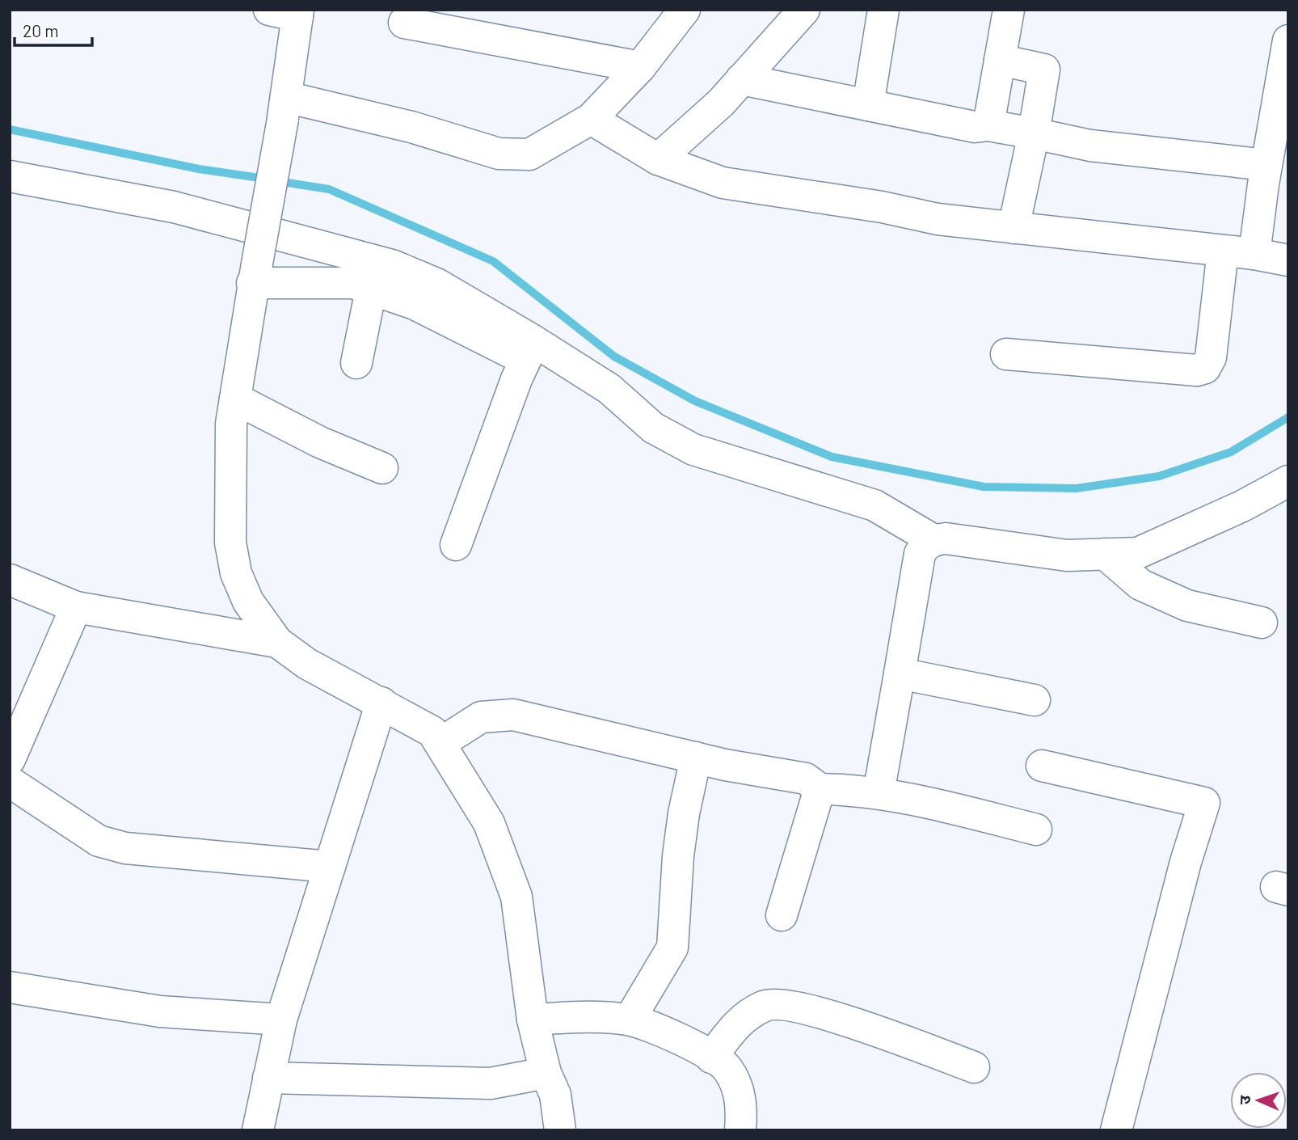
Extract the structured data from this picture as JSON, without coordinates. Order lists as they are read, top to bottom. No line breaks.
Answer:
{"scale_bar":"20 m","north":"left"}
